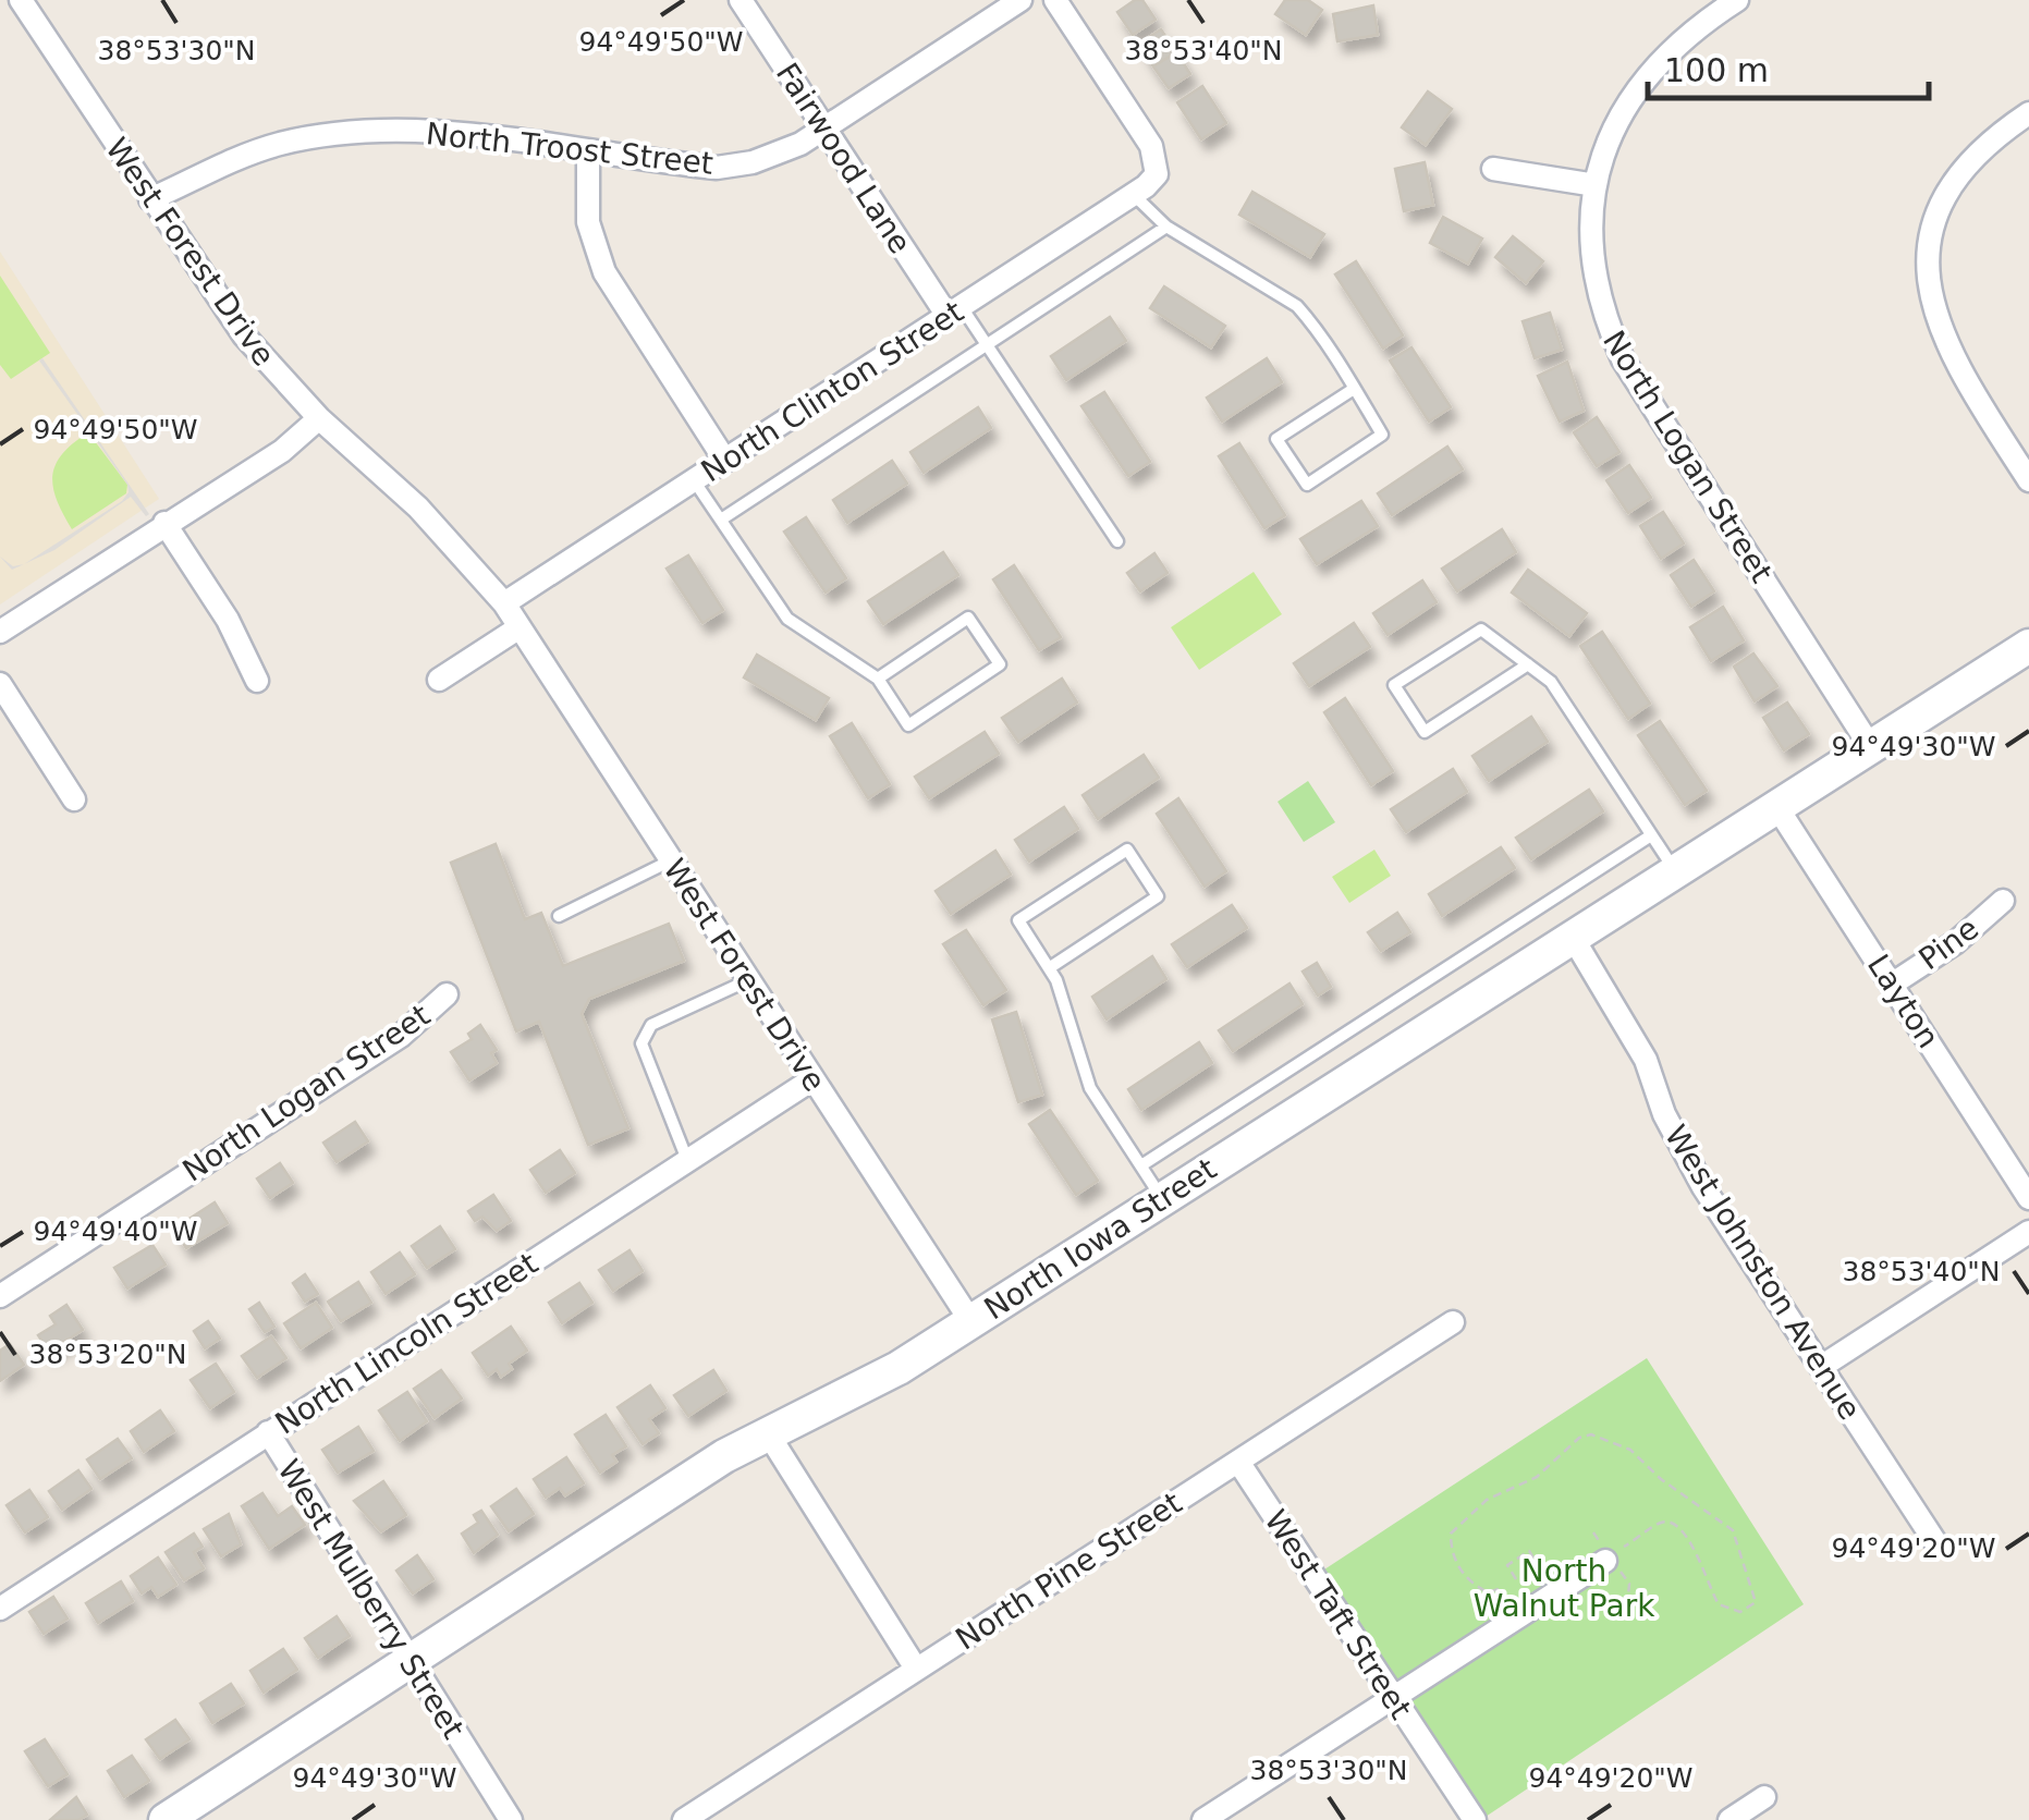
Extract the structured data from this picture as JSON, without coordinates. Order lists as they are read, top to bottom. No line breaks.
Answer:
{"streets":{"street":["North Troost Street","Fairwood Lane","West Forest Drive","North Clinton Street","North Logan Street","Pine","Layton","North Iowa Street","West Johnston Avenue","North Lincoln Street","North Pine Street","West Mulberry Street","West Taft Street"]},"crossings":[["North Troost Street","Fairwood Lane"],["North Troost Street","West Forest Drive"],["Fairwood Lane","North Clinton Street"],["West Forest Drive","North Clinton Street"],["West Forest Drive","North Iowa Street"],["West Forest Drive","North Lincoln Street"],["North Logan Street","North Iowa Street"],["Pine","Layton"],["Layton","North Iowa Street"],["North Iowa Street","West Johnston Avenue"],["North Iowa Street","West Mulberry Street"],["North Lincoln Street","West Mulberry Street"],["North Pine Street","West Taft Street"]],"parks":["North Walnut Park"],"scale_bar":"100 m","coordinates":["94°49'50\"W","38°53'40\"N","38°53'30\"N","94°49'30\"W","94°49'40\"W","38°53'20\"N","94°49'20\"W"]}
